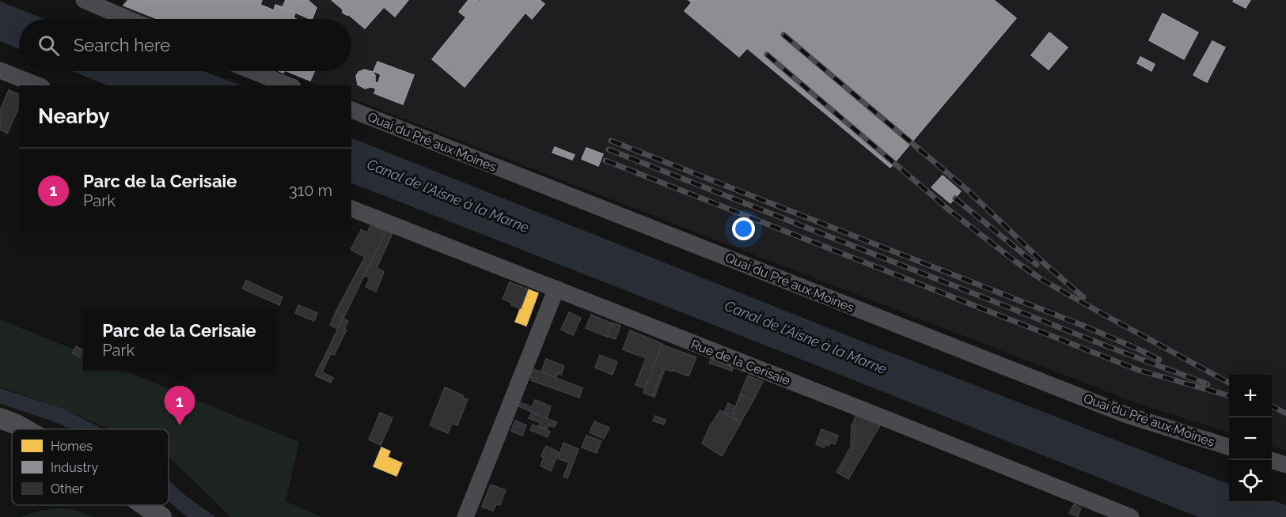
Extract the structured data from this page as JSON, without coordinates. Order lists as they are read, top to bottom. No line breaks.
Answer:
{"streets":{"street":["Quai du Pré aux Moines","Rue de la Cerisaie"]},"water":["Canal de l'Aisne à la Marne"],"legend":["Homes","Industry","Other"],"page":{"search":"Search here","heading":"Nearby","list":[{"mark":"1","name":"Parc de la Cerisaie","note":"Park","value":"310 m"}],"popup":["Parc de la Cerisaie","Park"],"map_buttons":["+","−"],"pins":"1"}}
